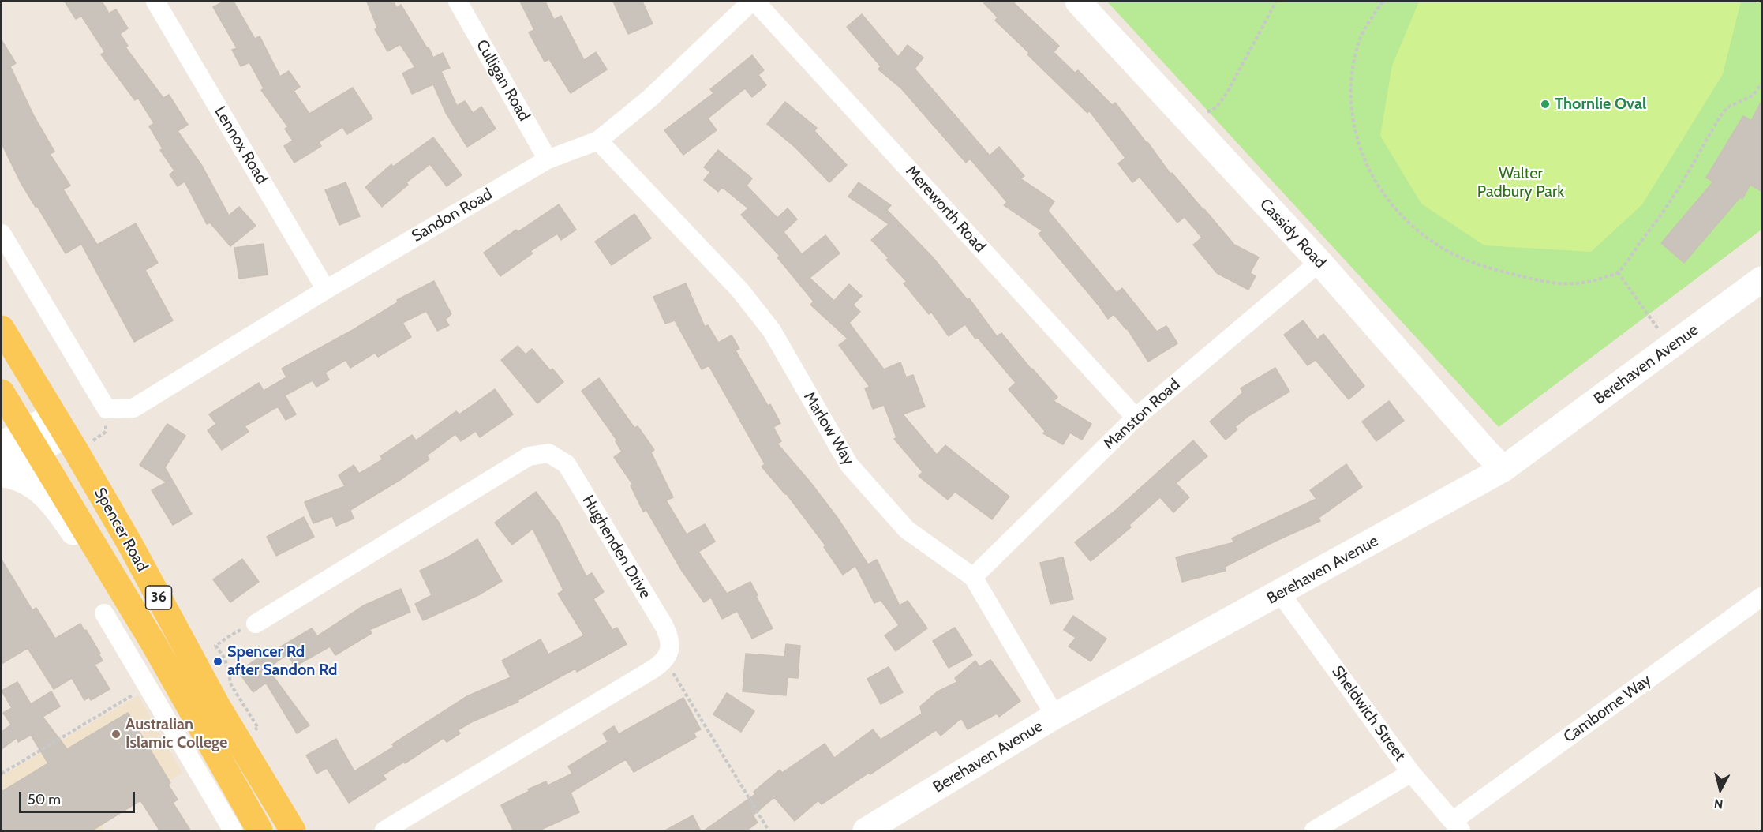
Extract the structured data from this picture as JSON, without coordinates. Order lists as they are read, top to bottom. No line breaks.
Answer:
{"streets":{"main road":["Spencer Road","36"],"street":["Culligan Road","Lennox Road","Mereworth Road","Sandon Road","Cassidy Road","Berehaven Avenue","Manston Road","Marlow Way","Hughenden Drive","Camborne Way","Sheldwich Street"]},"crossings":[["Culligan Road","Sandon Road"],["Lennox Road","Sandon Road"],["Mereworth Road","Sandon Road"],["Mereworth Road","Manston Road"],["Sandon Road","Marlow Way"],["Cassidy Road","Berehaven Avenue"],["Cassidy Road","Manston Road"],["Berehaven Avenue","Marlow Way"],["Berehaven Avenue","Sheldwich Street"],["Manston Road","Marlow Way"],["Camborne Way","Sheldwich Street"]],"parks":["Walter Padbury Park"],"places":["Thornlie Oval","Spencer Rd after Sandon Rd","Australian Islamic College"],"scale_bar":"50 m","north":"bottom"}
